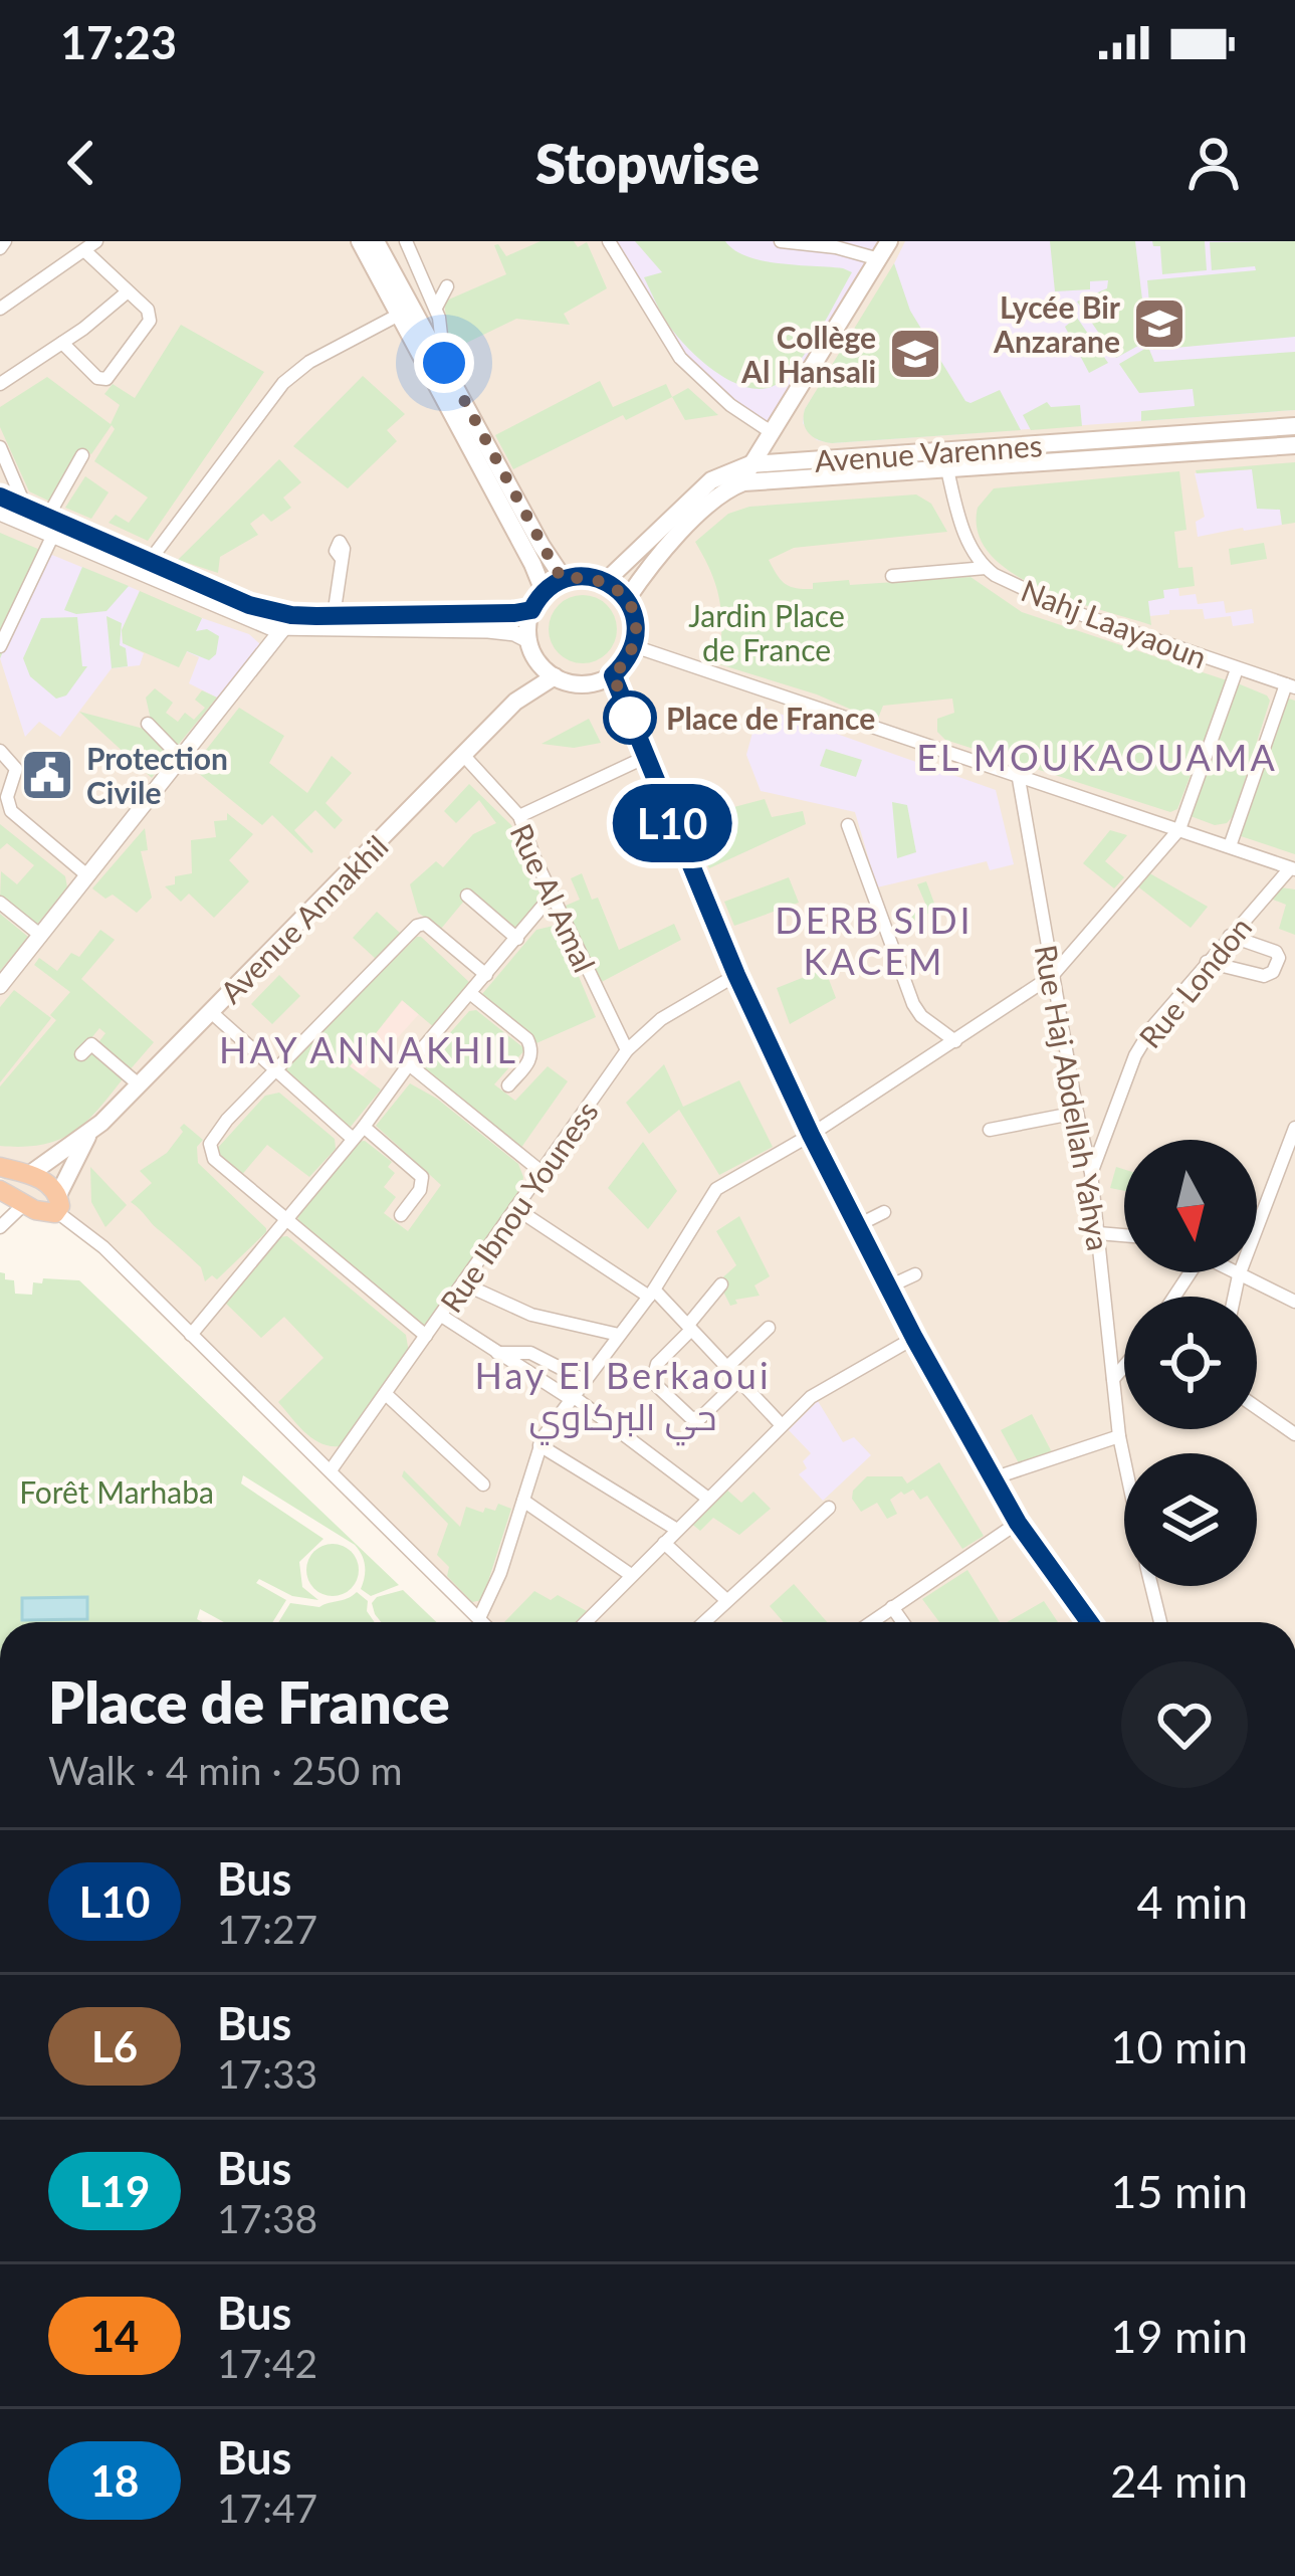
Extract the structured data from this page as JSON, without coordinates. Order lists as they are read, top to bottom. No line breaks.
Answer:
{"streets":{"main road":["Avenue Varennes","Avenue Annakhil"],"street":["Nahj Laayaoun","Rue Al Amal","Rue London","Rue Haj Abdellah Yahya","Rue Ibnou Youness"]},"crossings":[["Avenue Varennes","Nahj Laayaoun"],["Avenue Varennes","Avenue Annakhil"],["Rue Al Amal","Avenue Annakhil"],["Rue Al Amal","Rue Ibnou Youness"],["Rue London","Rue Haj Abdellah Yahya"]],"districts":["EL MOUKAOUAMA","DERB SIDI KACEM","HAY ANNAKHIL","Hay El Berkaoui حي البركاوي"],"parks":["Jardin Place de France","Forêt Marhaba"],"places":{"school or university":["Lycée Bir Anzarane","Collège Al Hansali"],"other":["Place de France"],"public building":["Protection Civile"]},"lines":["bus line L10"],"north":"bottom","page":{"status":"17:23","header":"Stopwise","on_map":"L10","heading":["Place de France","Walk · 4 min · 250 m"],"list":[{"mark":"L10","name":"Bus","note":"17:27","value":"4 min"},{"mark":"L6","name":"Bus","note":"17:33","value":"10 min"},{"mark":"L19","name":"Bus","note":"17:38","value":"15 min"},{"mark":"14","name":"Bus","note":"17:42","value":"19 min"},{"mark":"18","name":"Bus","note":"17:47","value":"24 min"}]}}
